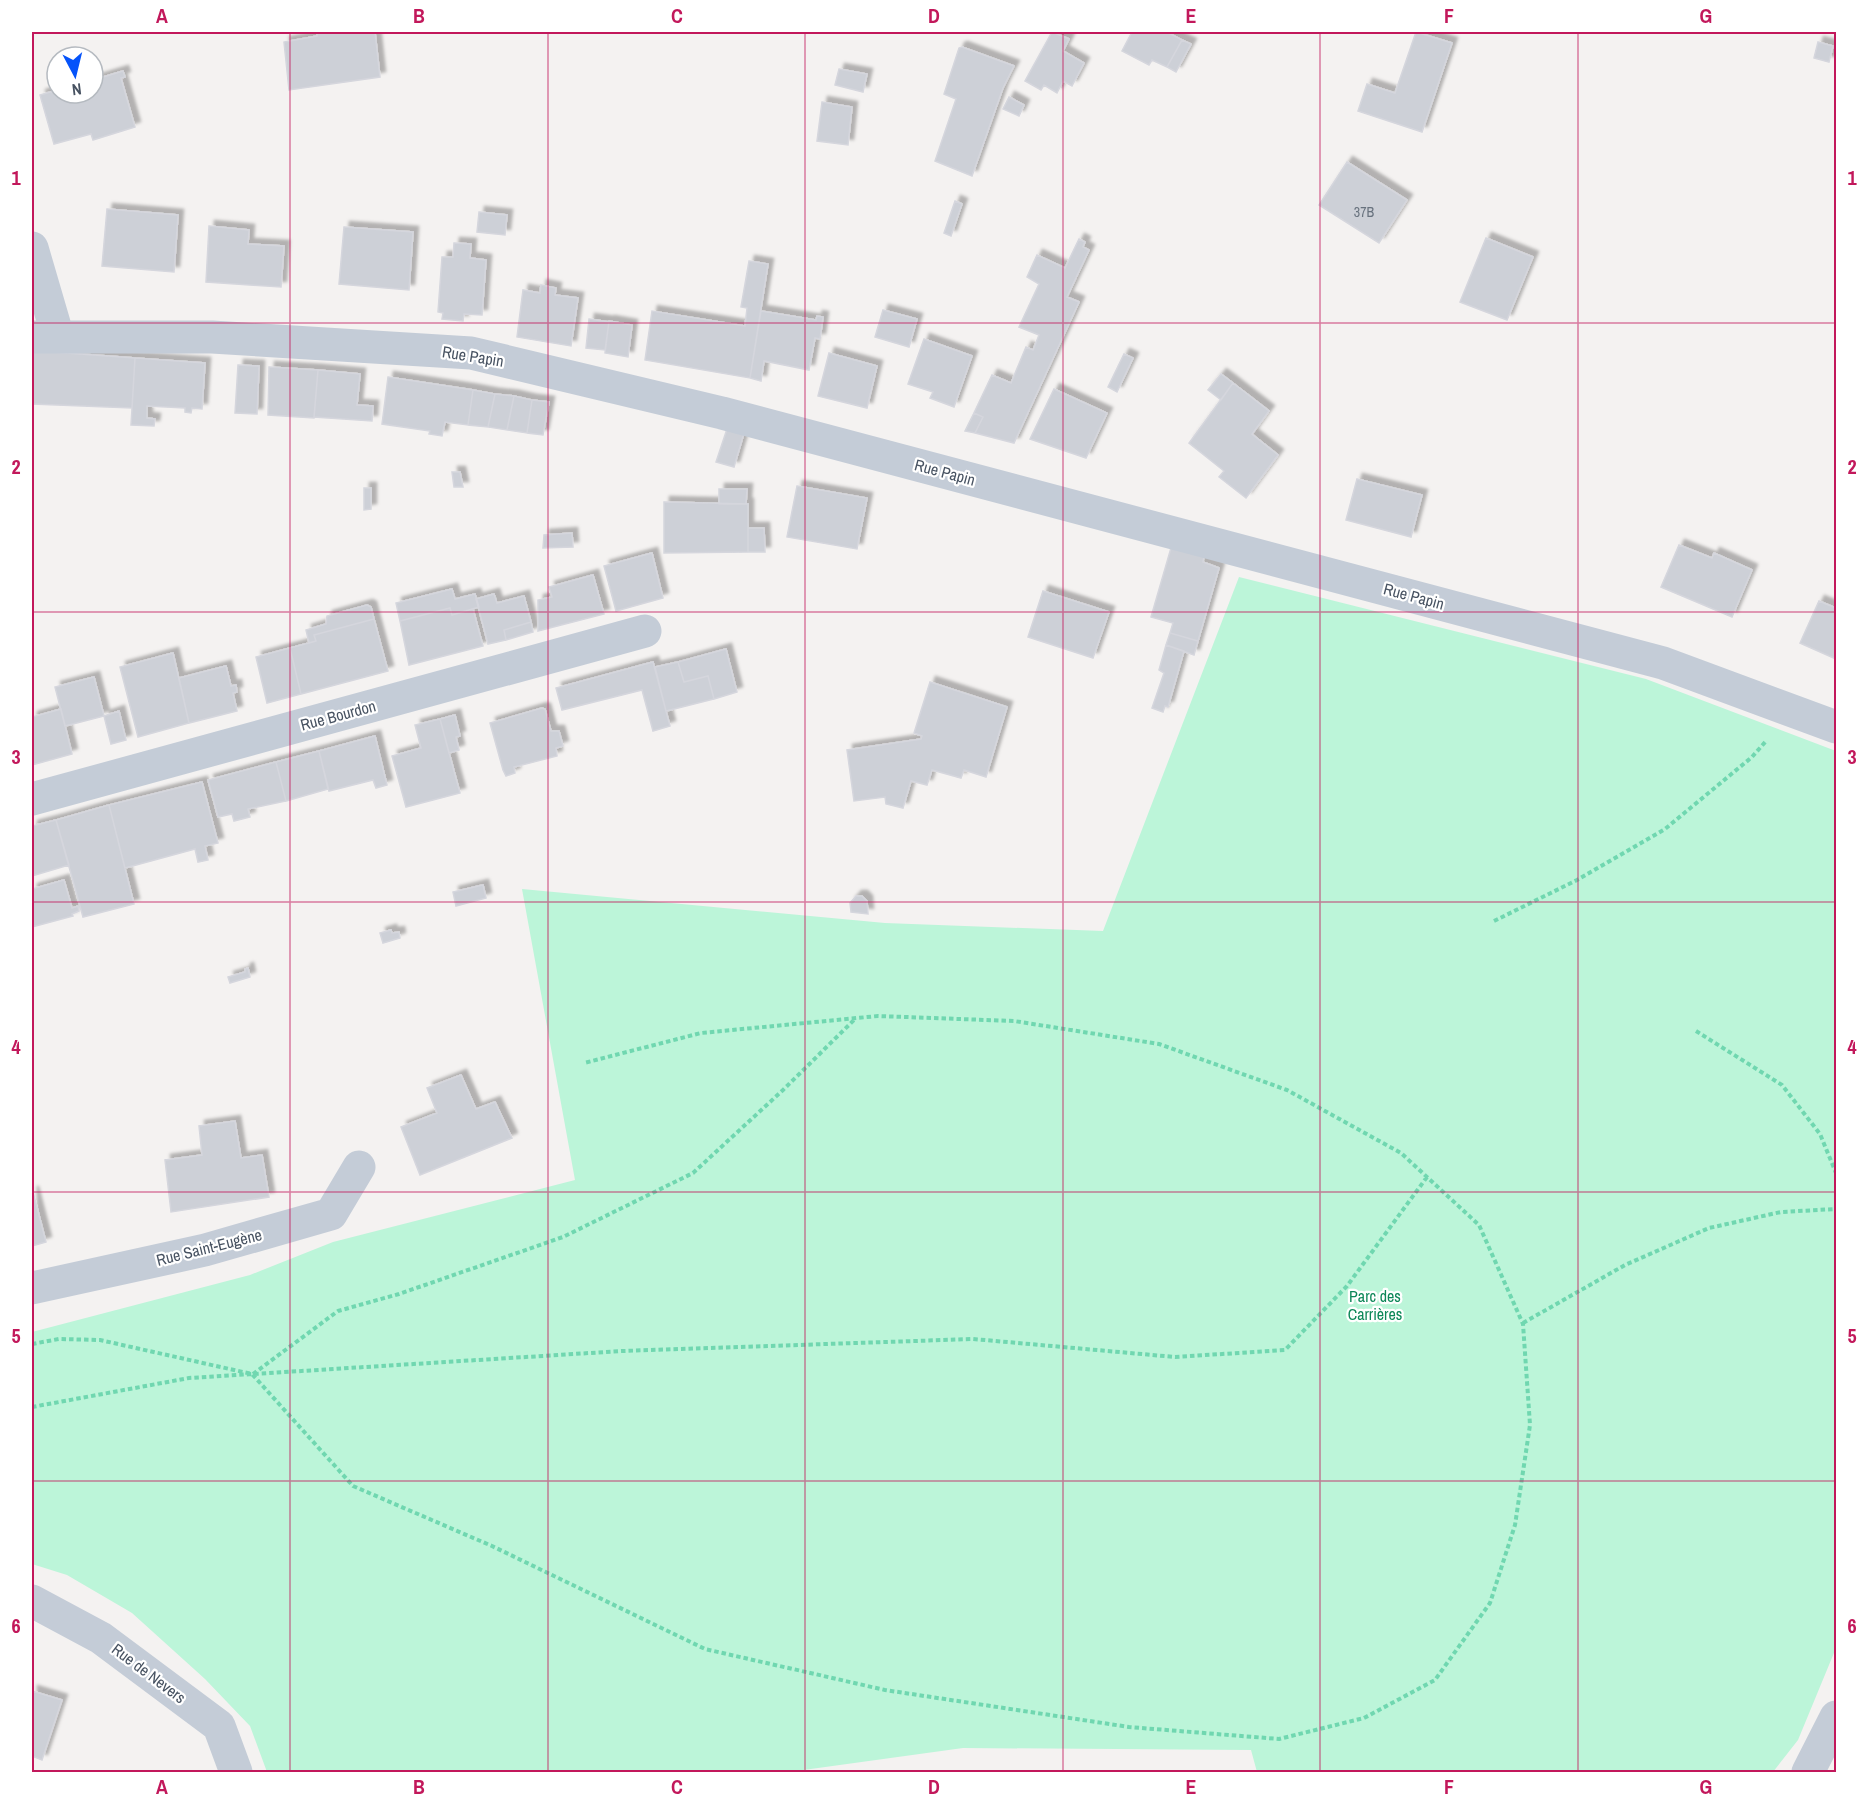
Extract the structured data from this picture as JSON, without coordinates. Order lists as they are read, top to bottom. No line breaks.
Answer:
{"streets":{"street":["Rue Papin","Rue Bourdon","Rue Saint-Eugène","Rue de Nevers"]},"parks":["Parc des Carrières"],"house_numbers":["37B"],"north":"bottom","grid":{"columns":["A","B","C","D","E","F","G"],"rows":["1","2","3","4","5","6"]}}
